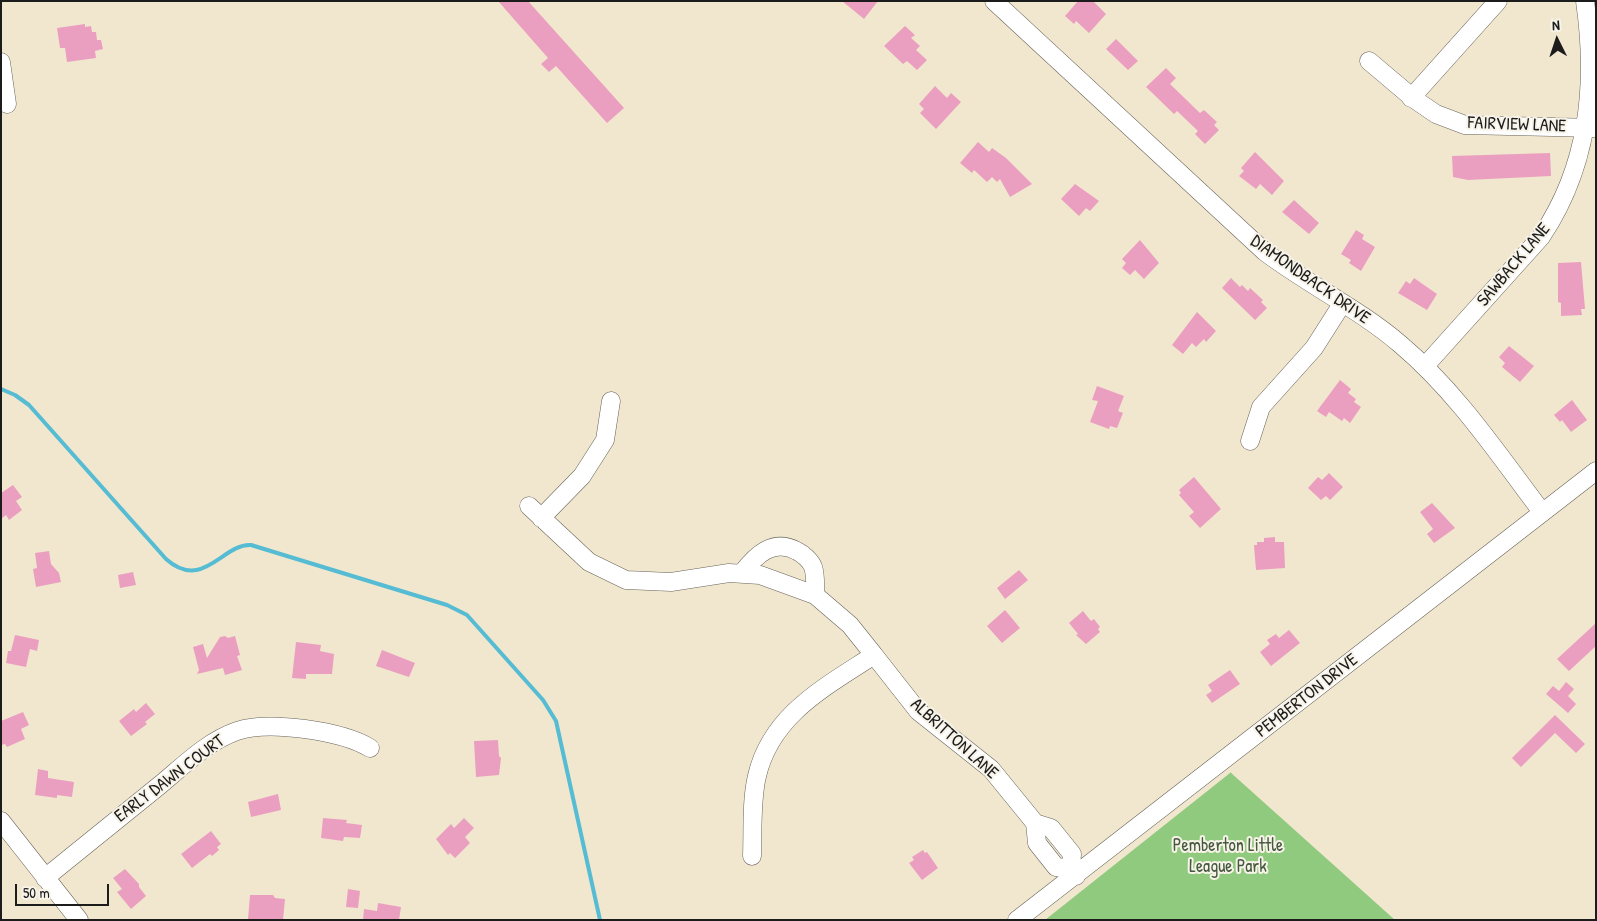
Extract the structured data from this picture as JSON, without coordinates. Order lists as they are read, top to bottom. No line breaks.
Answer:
{"streets":{"street":["FAIRVIEW LANE","SAWBACK LANE","DIAMONDBACK DRIVE","PEMBERTON DRIVE","ALBRITTON LANE","EARLY DAWN COURT"]},"crossings":[["FAIRVIEW LANE","SAWBACK LANE"],["SAWBACK LANE","DIAMONDBACK DRIVE"],["DIAMONDBACK DRIVE","PEMBERTON DRIVE"],["PEMBERTON DRIVE","ALBRITTON LANE"]],"parks":["Pemberton Little League Park"],"scale_bar":"50 m","north":"top"}
